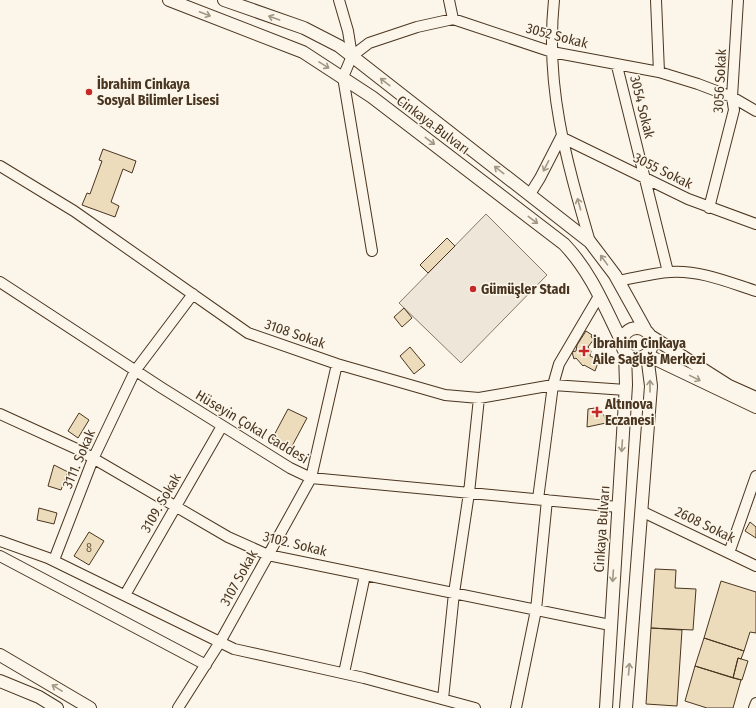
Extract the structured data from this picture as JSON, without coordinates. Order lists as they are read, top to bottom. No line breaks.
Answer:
{"streets":{"main road":["Cinkaya Bulvarı"],"street":["3052 Sokak","3056 Sokak","3054 Sokak","3055 Sokak","3108 Sokak","Hüseyin Çokal Caddesi","3111. Sokak","3109. Sokak","2608 Sokak","3102. Sokak","3107 Sokak"]},"crossings":[["3052 Sokak","3056 Sokak"],["3052 Sokak","3054 Sokak"],["3056 Sokak","3055 Sokak"],["3054 Sokak","3055 Sokak"],["Cinkaya Bulvarı","3108 Sokak"],["Cinkaya Bulvarı","Hüseyin Çokal Caddesi"],["Cinkaya Bulvarı","3102. Sokak"],["3108 Sokak","3111. Sokak"],["3108 Sokak","3107 Sokak"],["Hüseyin Çokal Caddesi","3111. Sokak"],["Hüseyin Çokal Caddesi","3109. Sokak"],["Hüseyin Çokal Caddesi","3107 Sokak"],["3111. Sokak","3102. Sokak"],["3109. Sokak","3102. Sokak"],["3102. Sokak","3107 Sokak"]],"places":{"other":["İbrahim Cinkaya Sosyal Bilimler Lisesi","Gümüşler Stadı"],"health":["İbrahim Cinkaya Aile Sağlığı Merkezi","Altınova Eczanesi"]},"house_numbers":["8"]}
